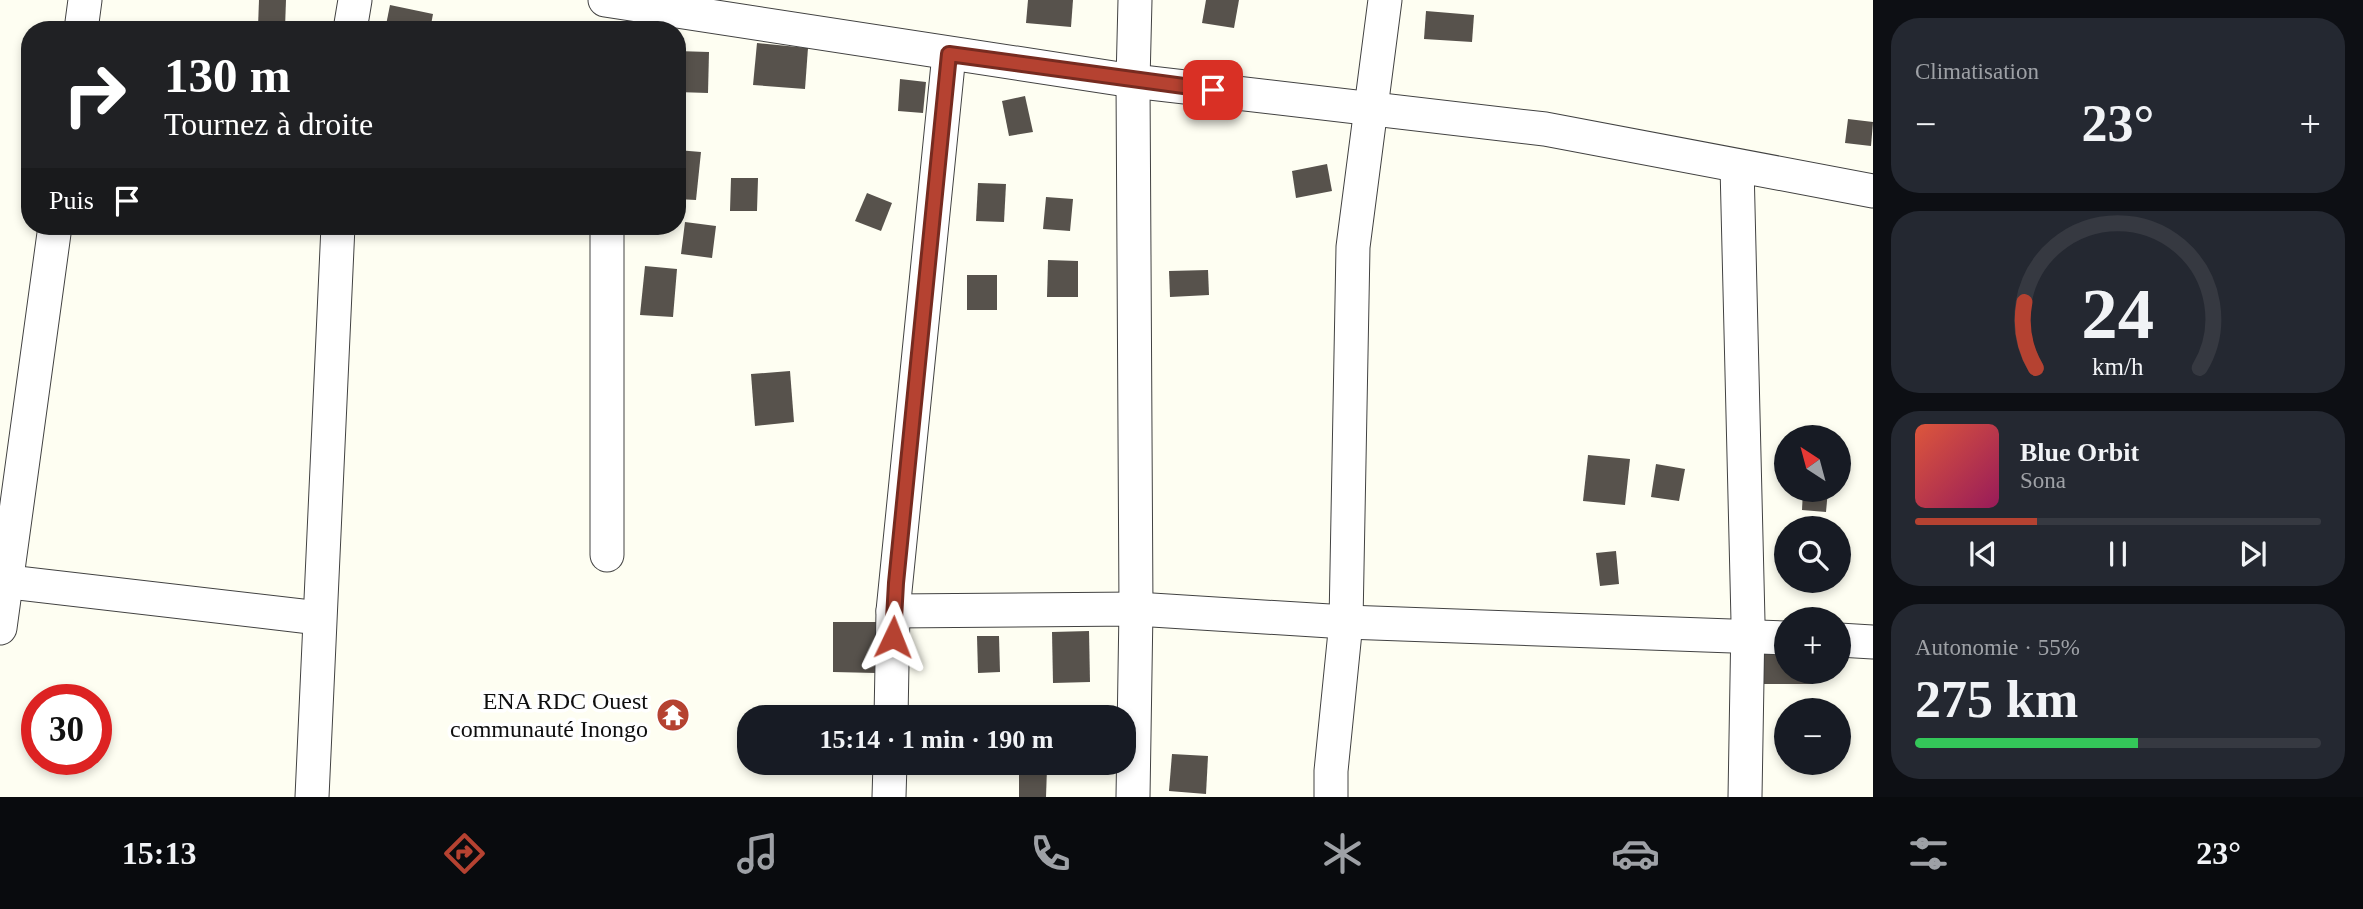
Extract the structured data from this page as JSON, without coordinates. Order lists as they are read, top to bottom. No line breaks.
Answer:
{"places":{"temple":["ENA RDC Ouest communauté Inongo"]},"north":"top left","page":{"tile":["Climatisation",["Autonomie · 55%","275 km"]],"turn":["130 m","Tournez à droite"],"heat":["−","23°","+"],"then":"Puis","song":["Blue Orbit","Sona"],"map_buttons":["+","−"],"limit":"30","trip":"15:14 · 1 min · 190 m","tabs":["15:13","23°"],"gauge":["24","km/h"]}}
